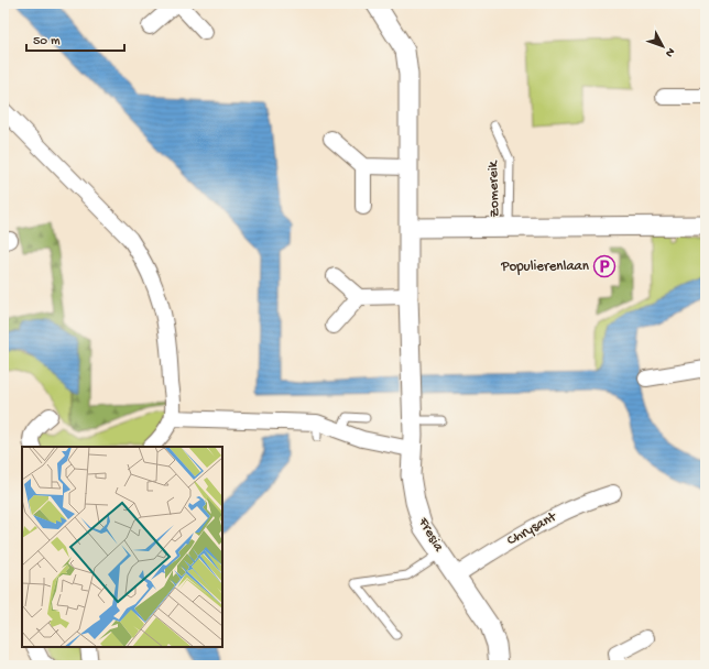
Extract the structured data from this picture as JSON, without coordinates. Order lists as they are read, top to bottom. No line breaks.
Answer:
{"streets":{"street":["Chrysant","Fresia"],"lane":["Zomereik"]},"crossings":[["Chrysant","Fresia"]],"places":{"parking":["Populierenlaan"]},"scale_bar":"50 m","north":"bottom right"}
